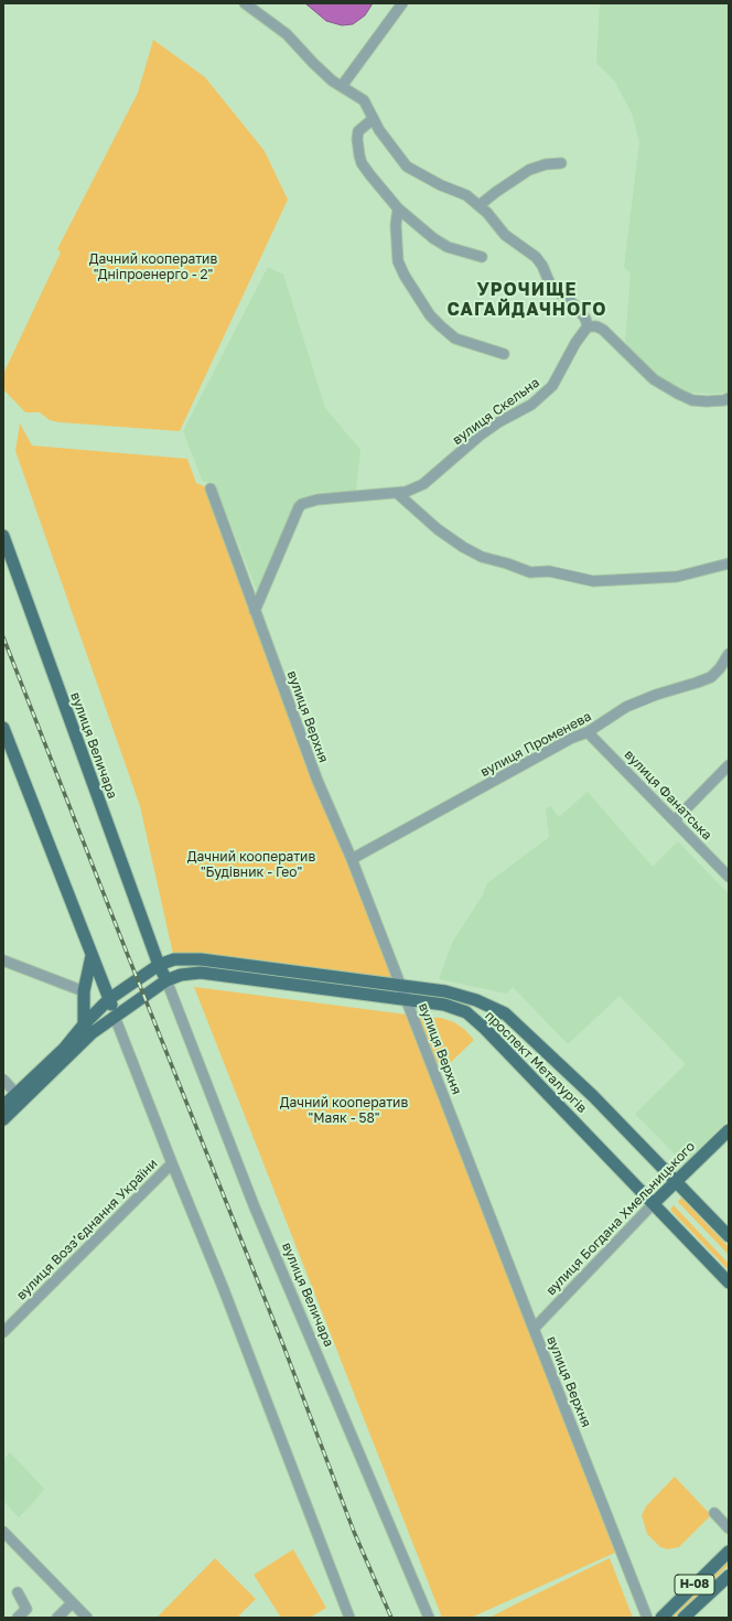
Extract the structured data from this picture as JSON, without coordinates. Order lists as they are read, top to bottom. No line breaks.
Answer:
{"streets":{"main road":["вулиця Величара","проспект Металургів","вулиця Богдана Хмельницького","Н-08"],"street":["вулиця Скельна","вулиця Верхня","вулиця Променева","вулиця Фанатська","вулиця Воззʼєднання України"]},"crossings":[["вулиця Скельна","вулиця Верхня"],["вулиця Верхня","вулиця Променева"],["вулиця Верхня","проспект Металургів"],["вулиця Верхня","вулиця Богдана Хмельницького"],["вулиця Променева","вулиця Фанатська"],["вулиця Величара","проспект Металургів"],["проспект Металургів","вулиця Богдана Хмельницького"]],"districts":["УРОЧИЩЕ САГАЙДАЧНОГО"],"parks":["Дачний кооператив \"Дніпроенерго - 2\"","Дачний кооператив \"Будівник - Гео\"","Дачний кооператив \"Маяк - 58\""]}
